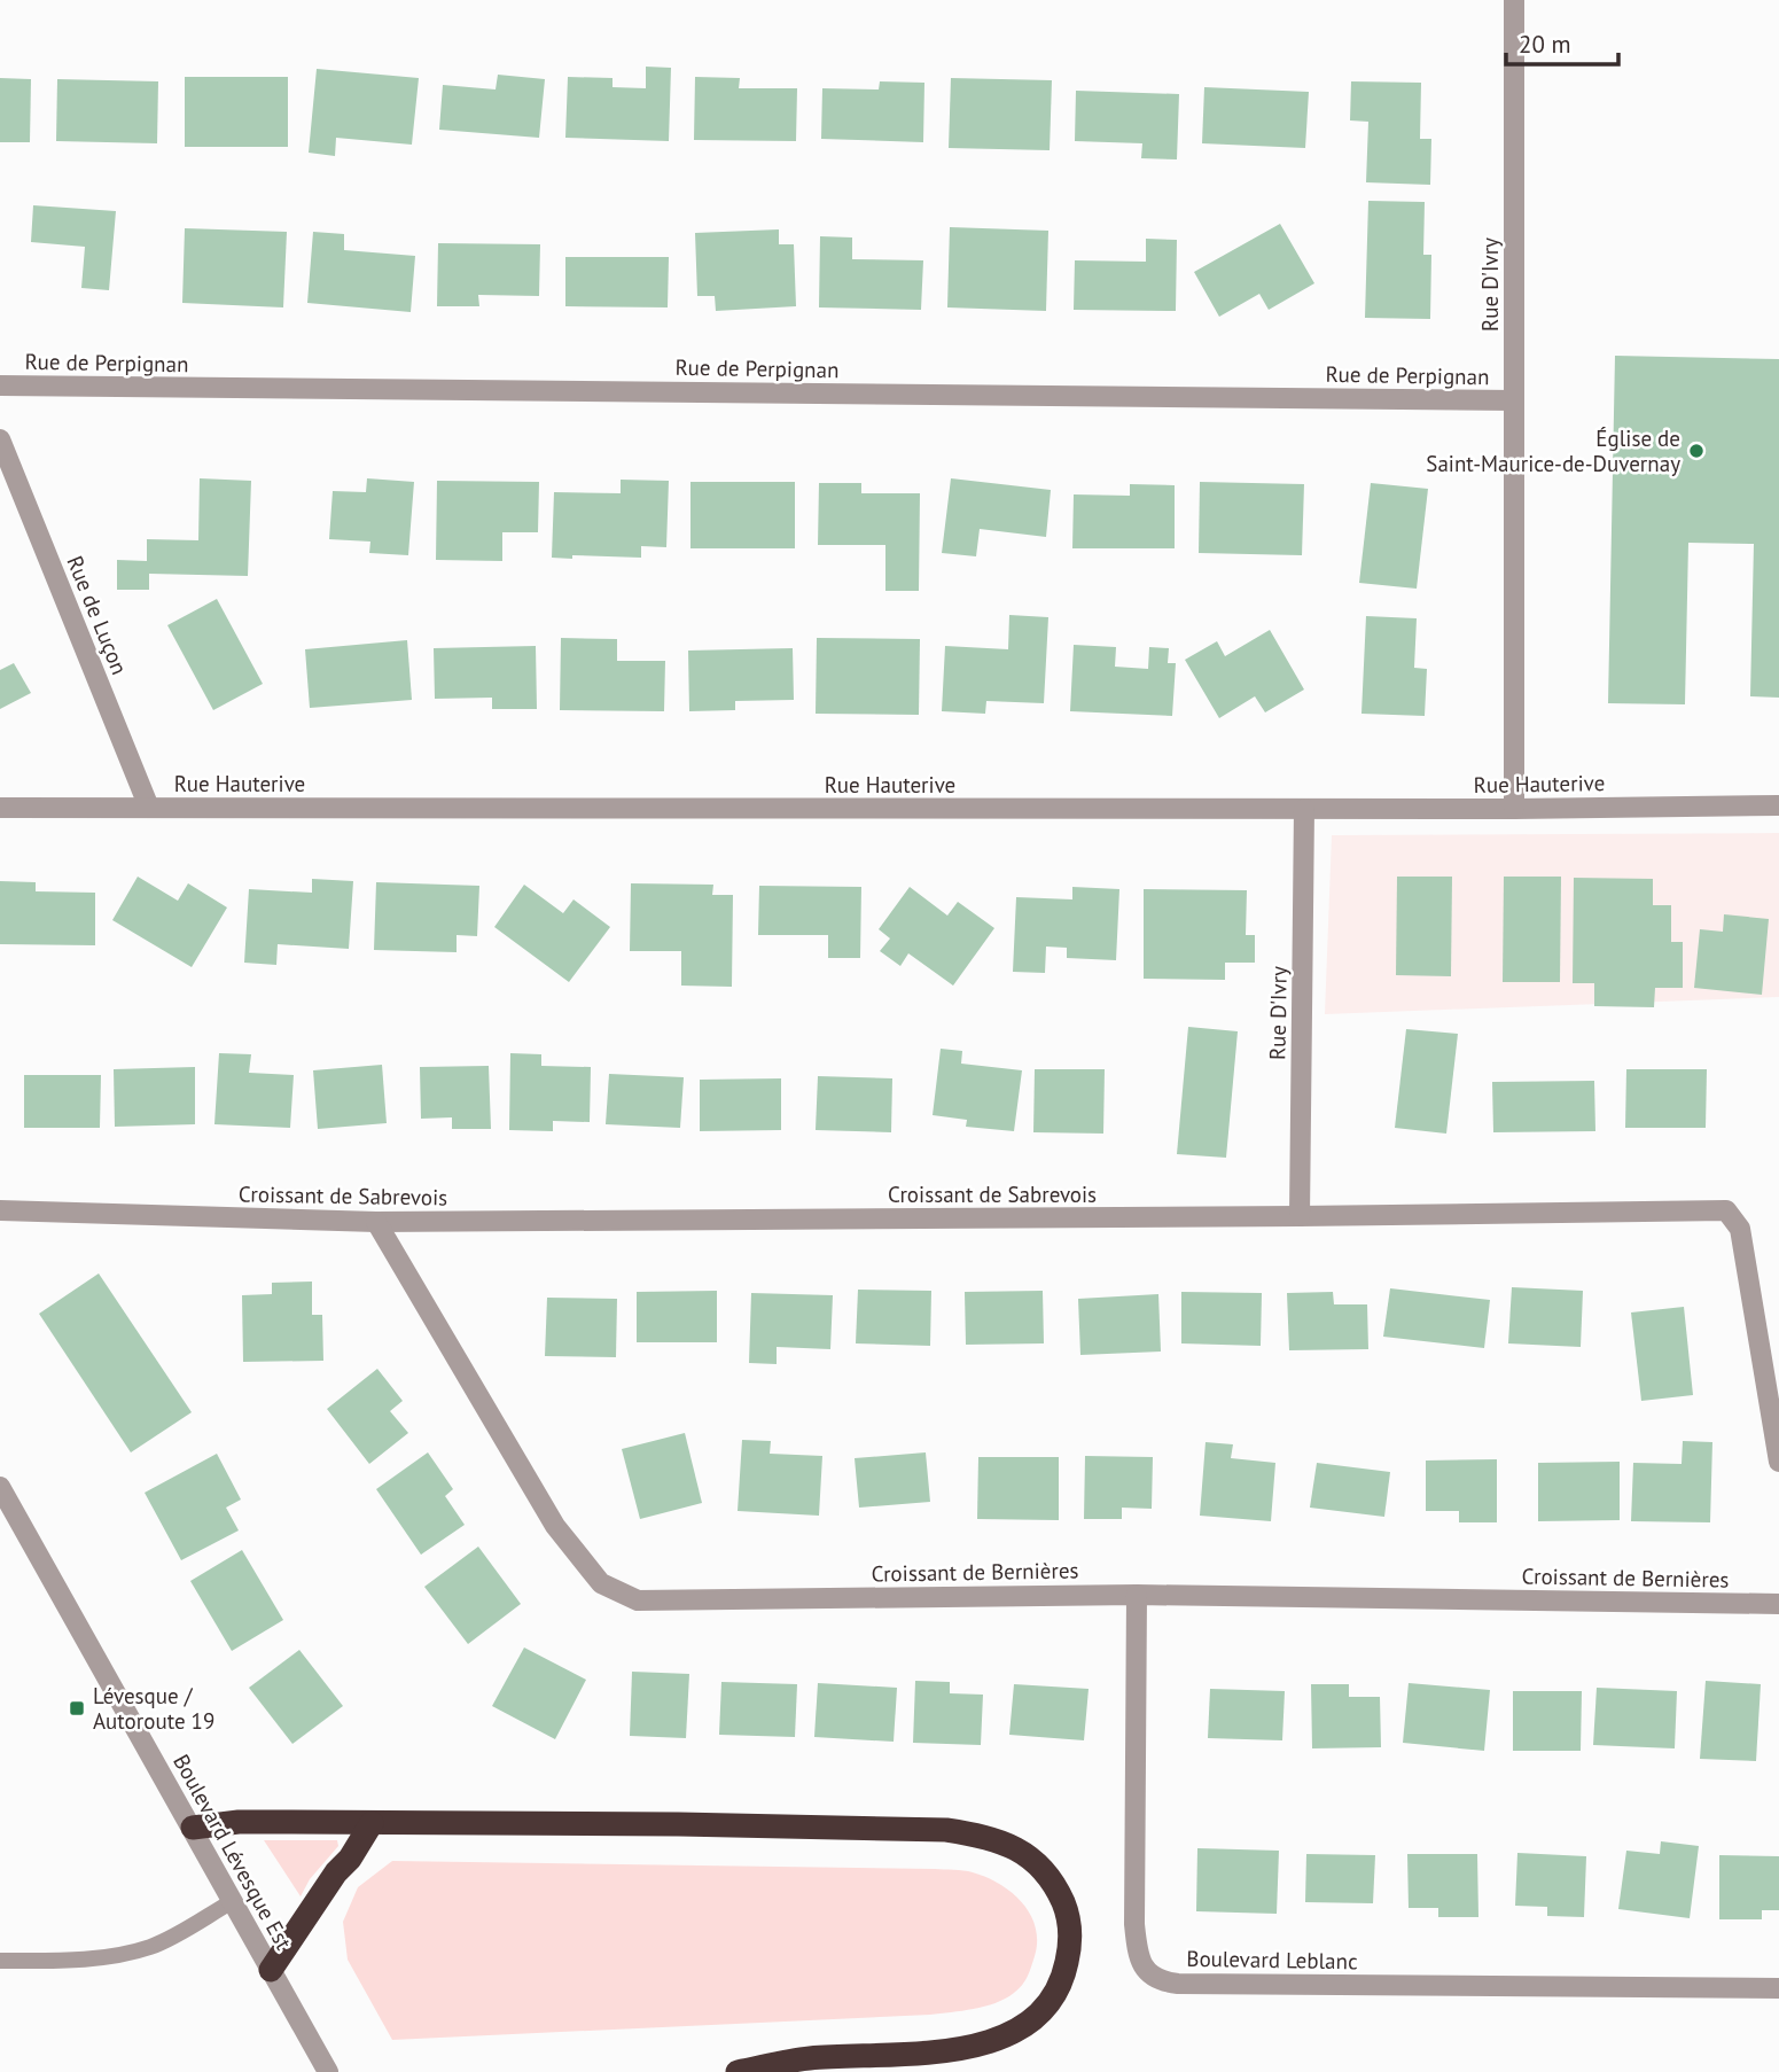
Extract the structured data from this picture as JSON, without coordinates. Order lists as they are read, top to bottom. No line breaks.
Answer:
{"streets":{"street":["Rue D'Ivry","Rue de Perpignan","Rue de Luçon","Rue Hauterive","Croissant de Sabrevois","Croissant de Bernières","Boulevard Lévesque Est","Boulevard Leblanc"]},"crossings":[["Rue D'Ivry","Rue de Perpignan"],["Rue D'Ivry","Rue Hauterive"],["Rue D'Ivry","Croissant de Sabrevois"],["Rue de Luçon","Rue Hauterive"],["Croissant de Sabrevois","Croissant de Bernières"],["Croissant de Bernières","Boulevard Leblanc"]],"places":{"other":["Église de Saint-Maurice-de-Duvernay"],"transit":["Lévesque / Autoroute 19"]},"scale_bar":"20 m"}
